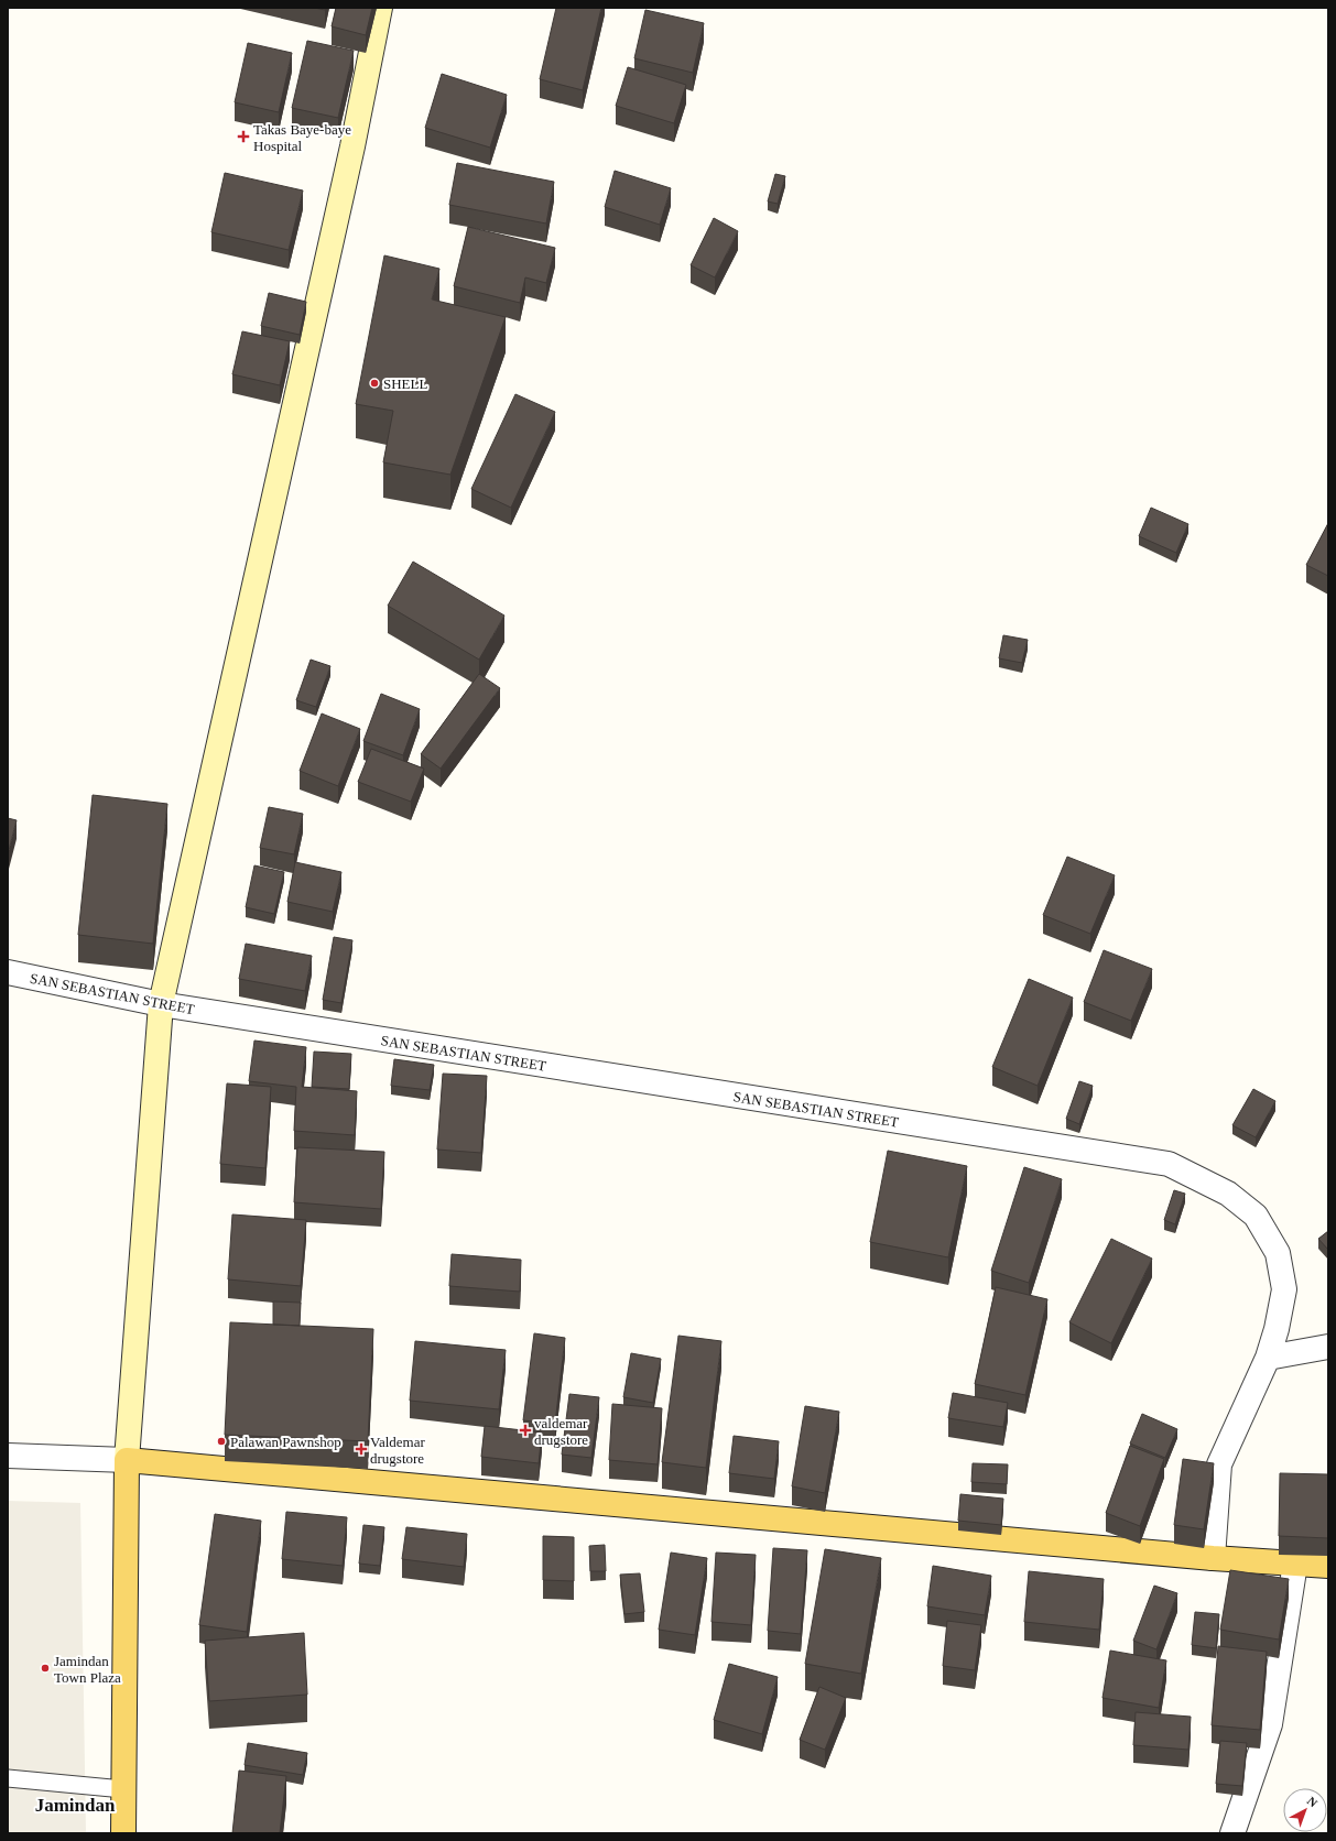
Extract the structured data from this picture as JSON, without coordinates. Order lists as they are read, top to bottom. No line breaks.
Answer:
{"streets":{"street":["SAN SEBASTIAN STREET"]},"districts":["Jamindan"],"places":{"health":["Takas Baye-baye Hospital","valdemar drugstore","Valdemar drugstore"],"other":["SHELL","Palawan Pawnshop","Jamindan Town Plaza"]},"north":"top right"}
